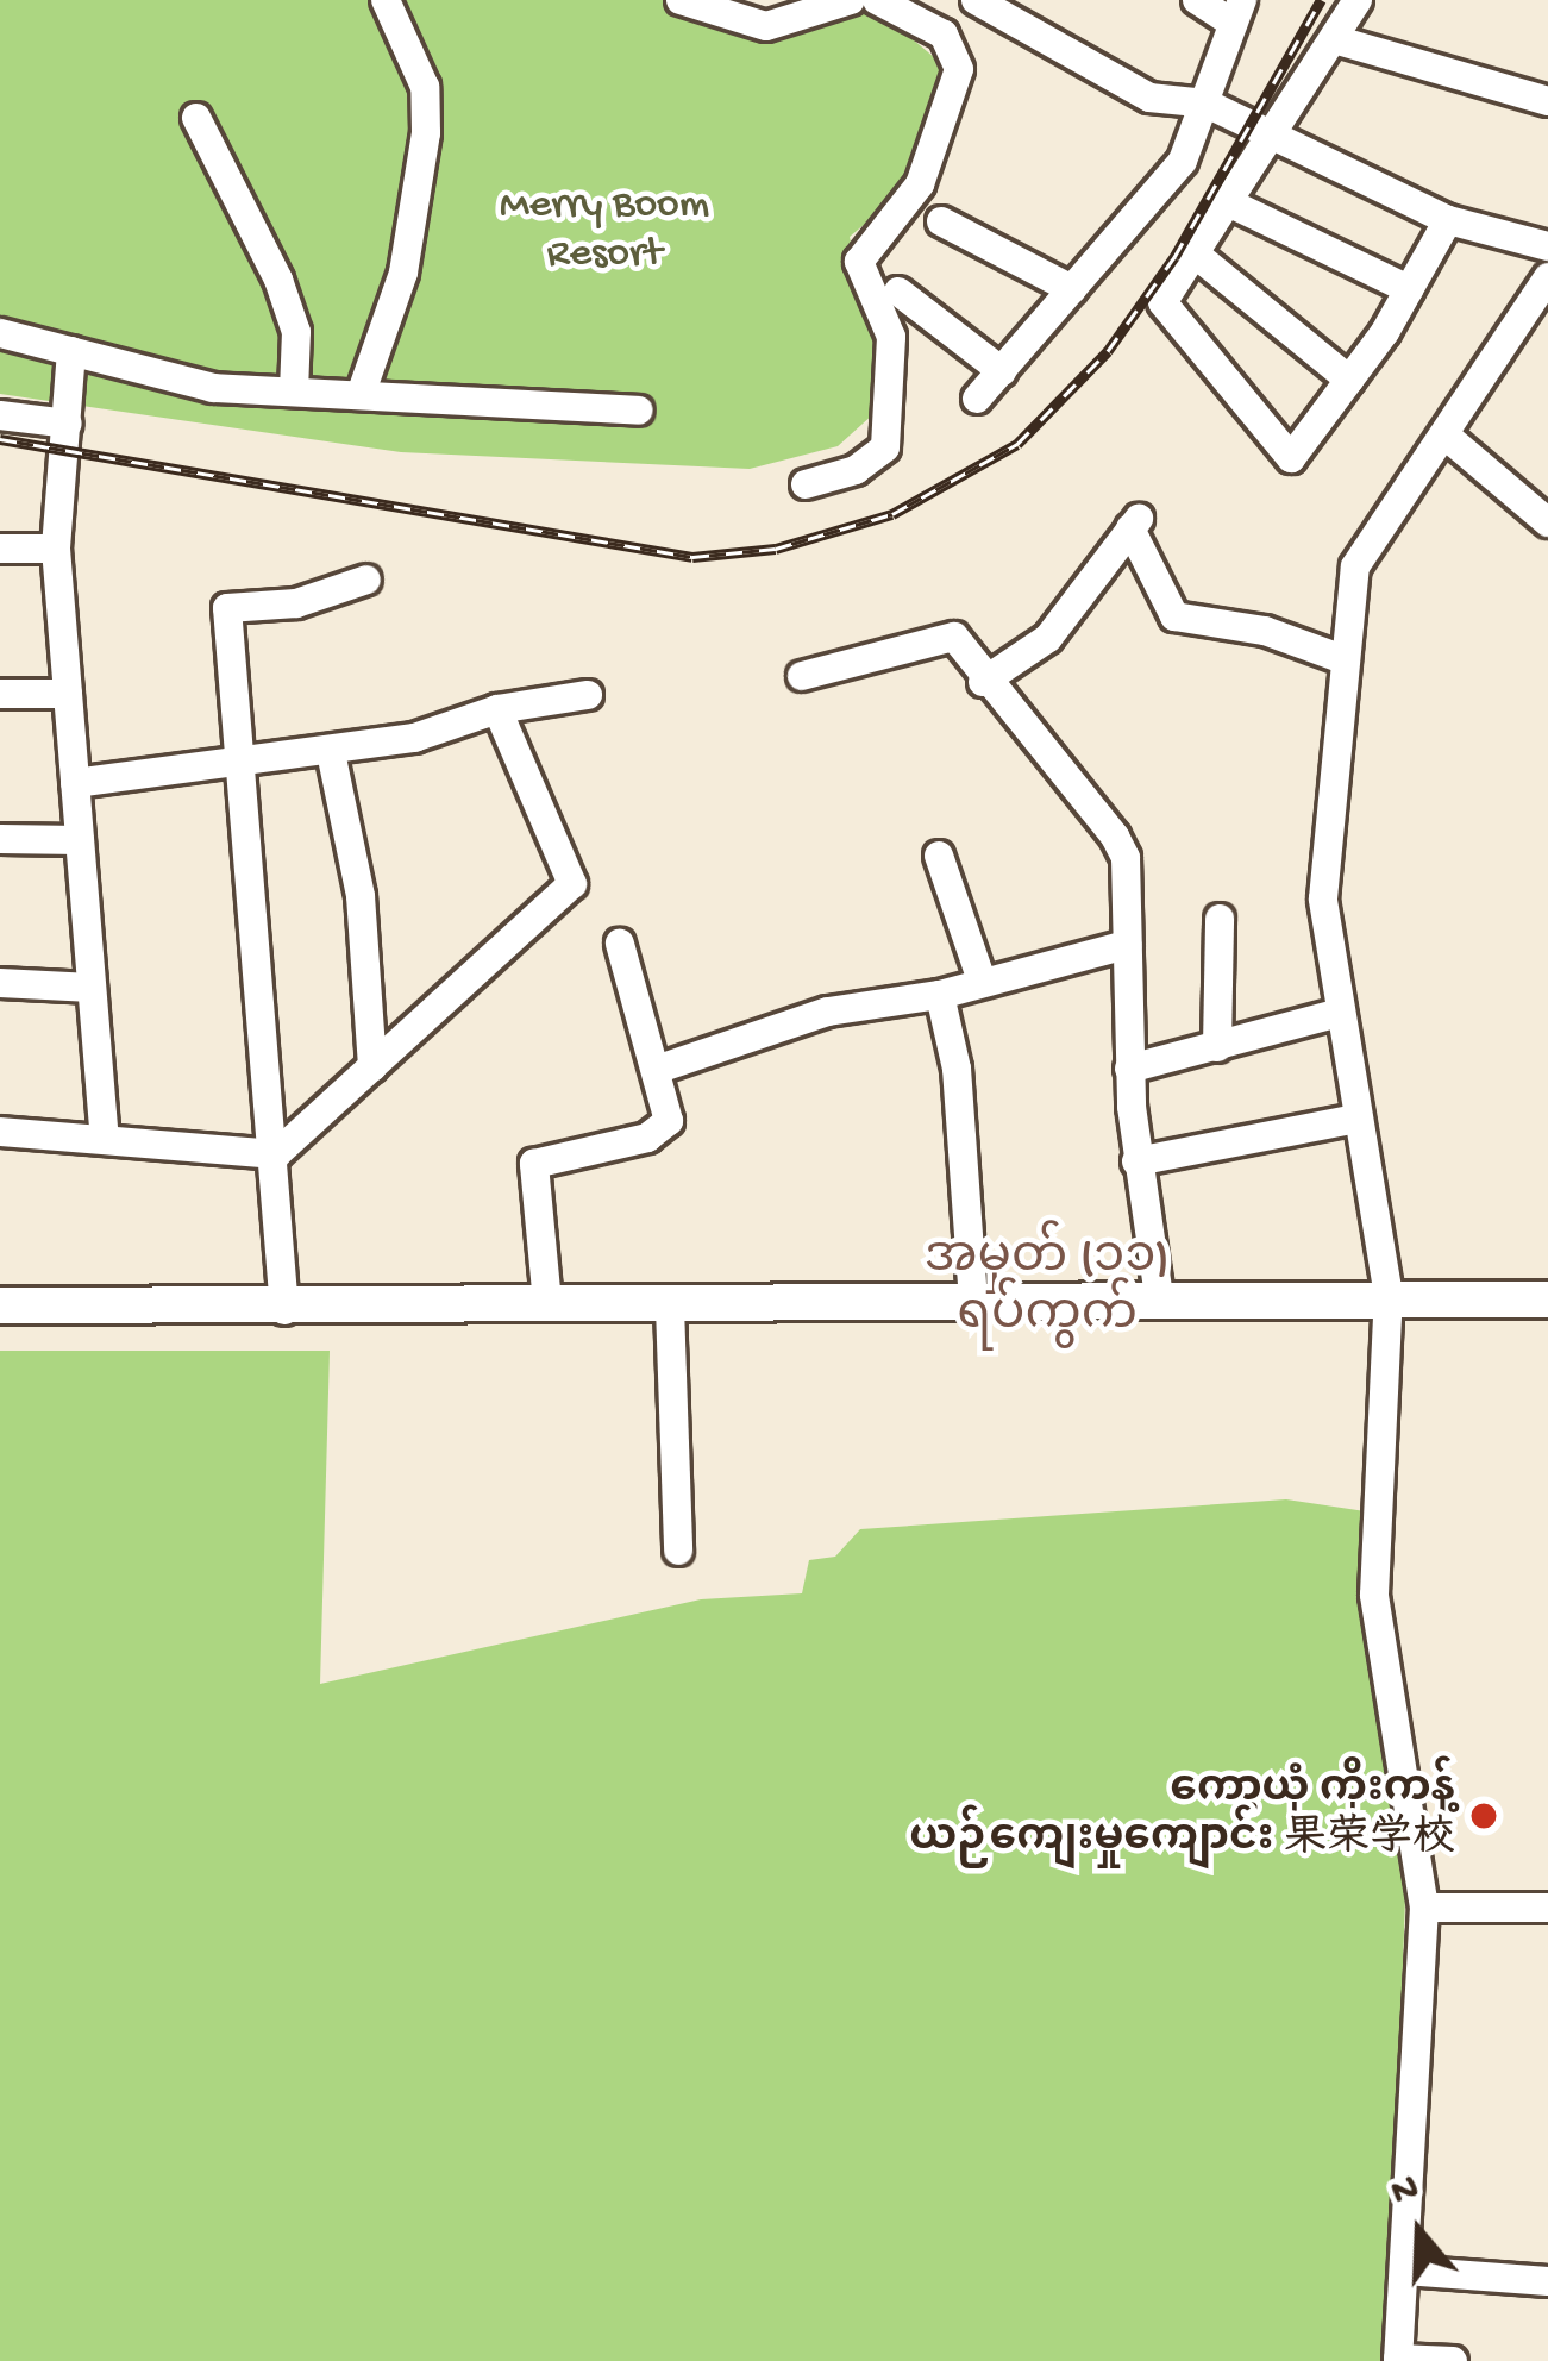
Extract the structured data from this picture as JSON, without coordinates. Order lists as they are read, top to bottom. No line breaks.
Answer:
{"districts":["အမှတ် (၁၁) ရပ်ကွက်"],"parks":["Merry Boom Resort"],"places":["ကော့ယုံ ကိုးကန့် ယဉ်ကျေးမှုကျောင်း 果荣学校"],"north":"top"}
